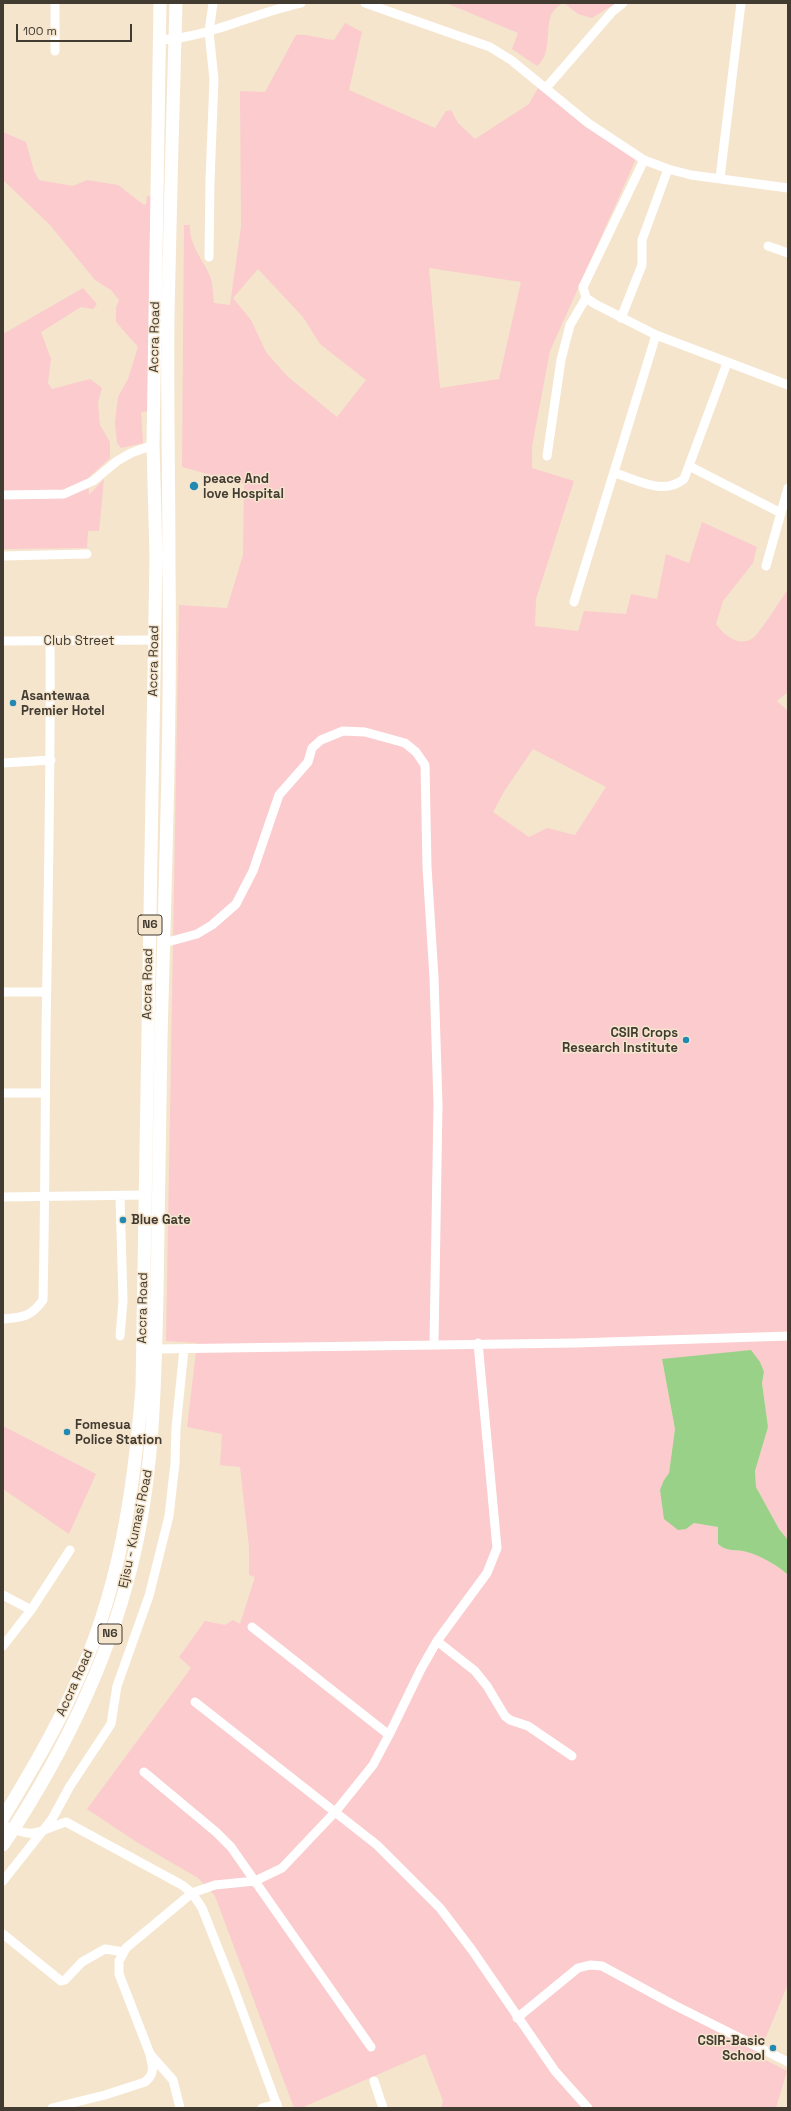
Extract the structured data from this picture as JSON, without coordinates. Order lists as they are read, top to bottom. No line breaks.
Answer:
{"streets":{"highway":["Accra Road","N6","Ejisu - Kumasi Road"],"street":["Club Street"]},"crossings":[["Accra Road","Club Street"],["Accra Road","Ejisu - Kumasi Road"]],"places":["peace And love Hospital","Asantewaa Premier Hotel","CSIR Crops Research Institute","Blue Gate","Fomesua Police Station","CSIR-Basic School"],"scale_bar":"100 m"}
